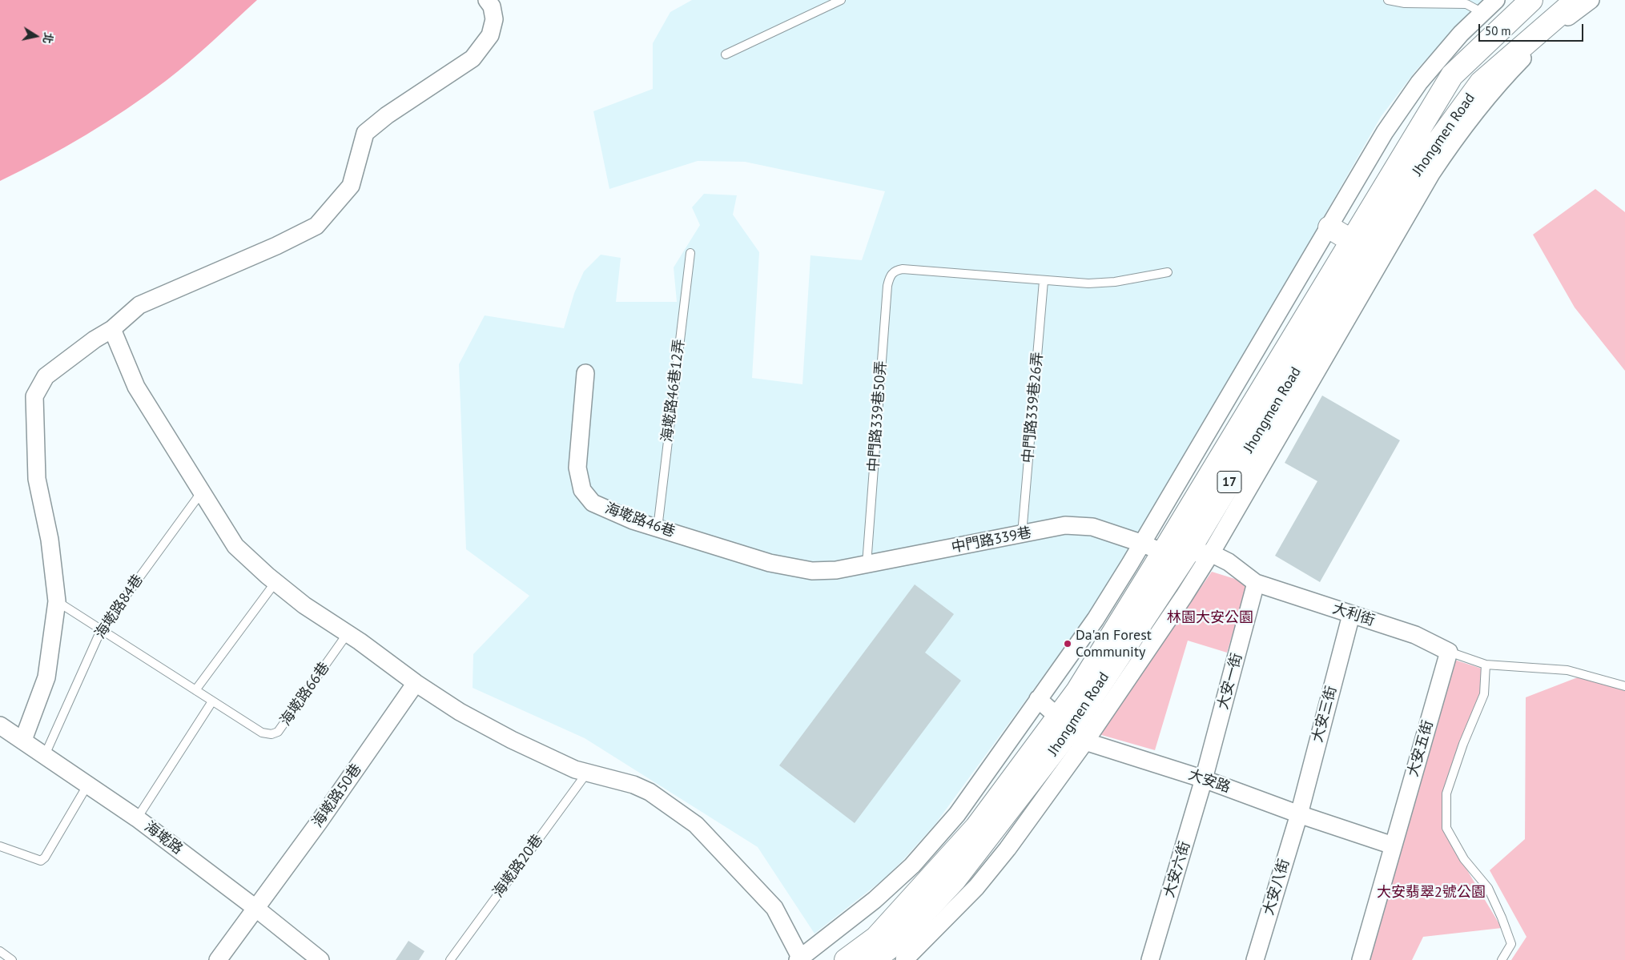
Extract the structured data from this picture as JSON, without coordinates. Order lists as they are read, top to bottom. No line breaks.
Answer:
{"streets":{"main road":["Jhongmen Road","17"],"street":["海墘路46巷","中門路339巷","大利街","大安一街","大安三街","大安五街","大安路","海墘路50巷","海墘路","大安六街","大安八街"],"lane":["海墘路46巷12弄","中門路339巷26弄","中門路339巷50弄","海墘路84巷","海墘路66巷","海墘路20巷"]},"crossings":[["Jhongmen Road","中門路339巷"],["Jhongmen Road","大利街"],["Jhongmen Road","大安路"],["海墘路46巷12弄","海墘路46巷"],["中門路339巷26弄","中門路339巷50弄"],["中門路339巷26弄","中門路339巷"],["中門路339巷50弄","中門路339巷"],["海墘路46巷","中門路339巷"],["中門路339巷","大利街"],["海墘路84巷","海墘路66巷"],["海墘路84巷","海墘路"],["大利街","大安一街"],["大利街","大安三街"],["大利街","大安五街"],["大安一街","大安路"],["大安一街","大安六街"],["大安三街","大安路"],["大安三街","大安八街"],["大安五街","大安路"],["大安路","大安六街"],["大安路","大安八街"],["海墘路50巷","海墘路"]],"parks":["林園大安公園","大安翡翠2號公園"],"places":["Da'an Forest Community"],"scale_bar":"50 m","north":"right"}
